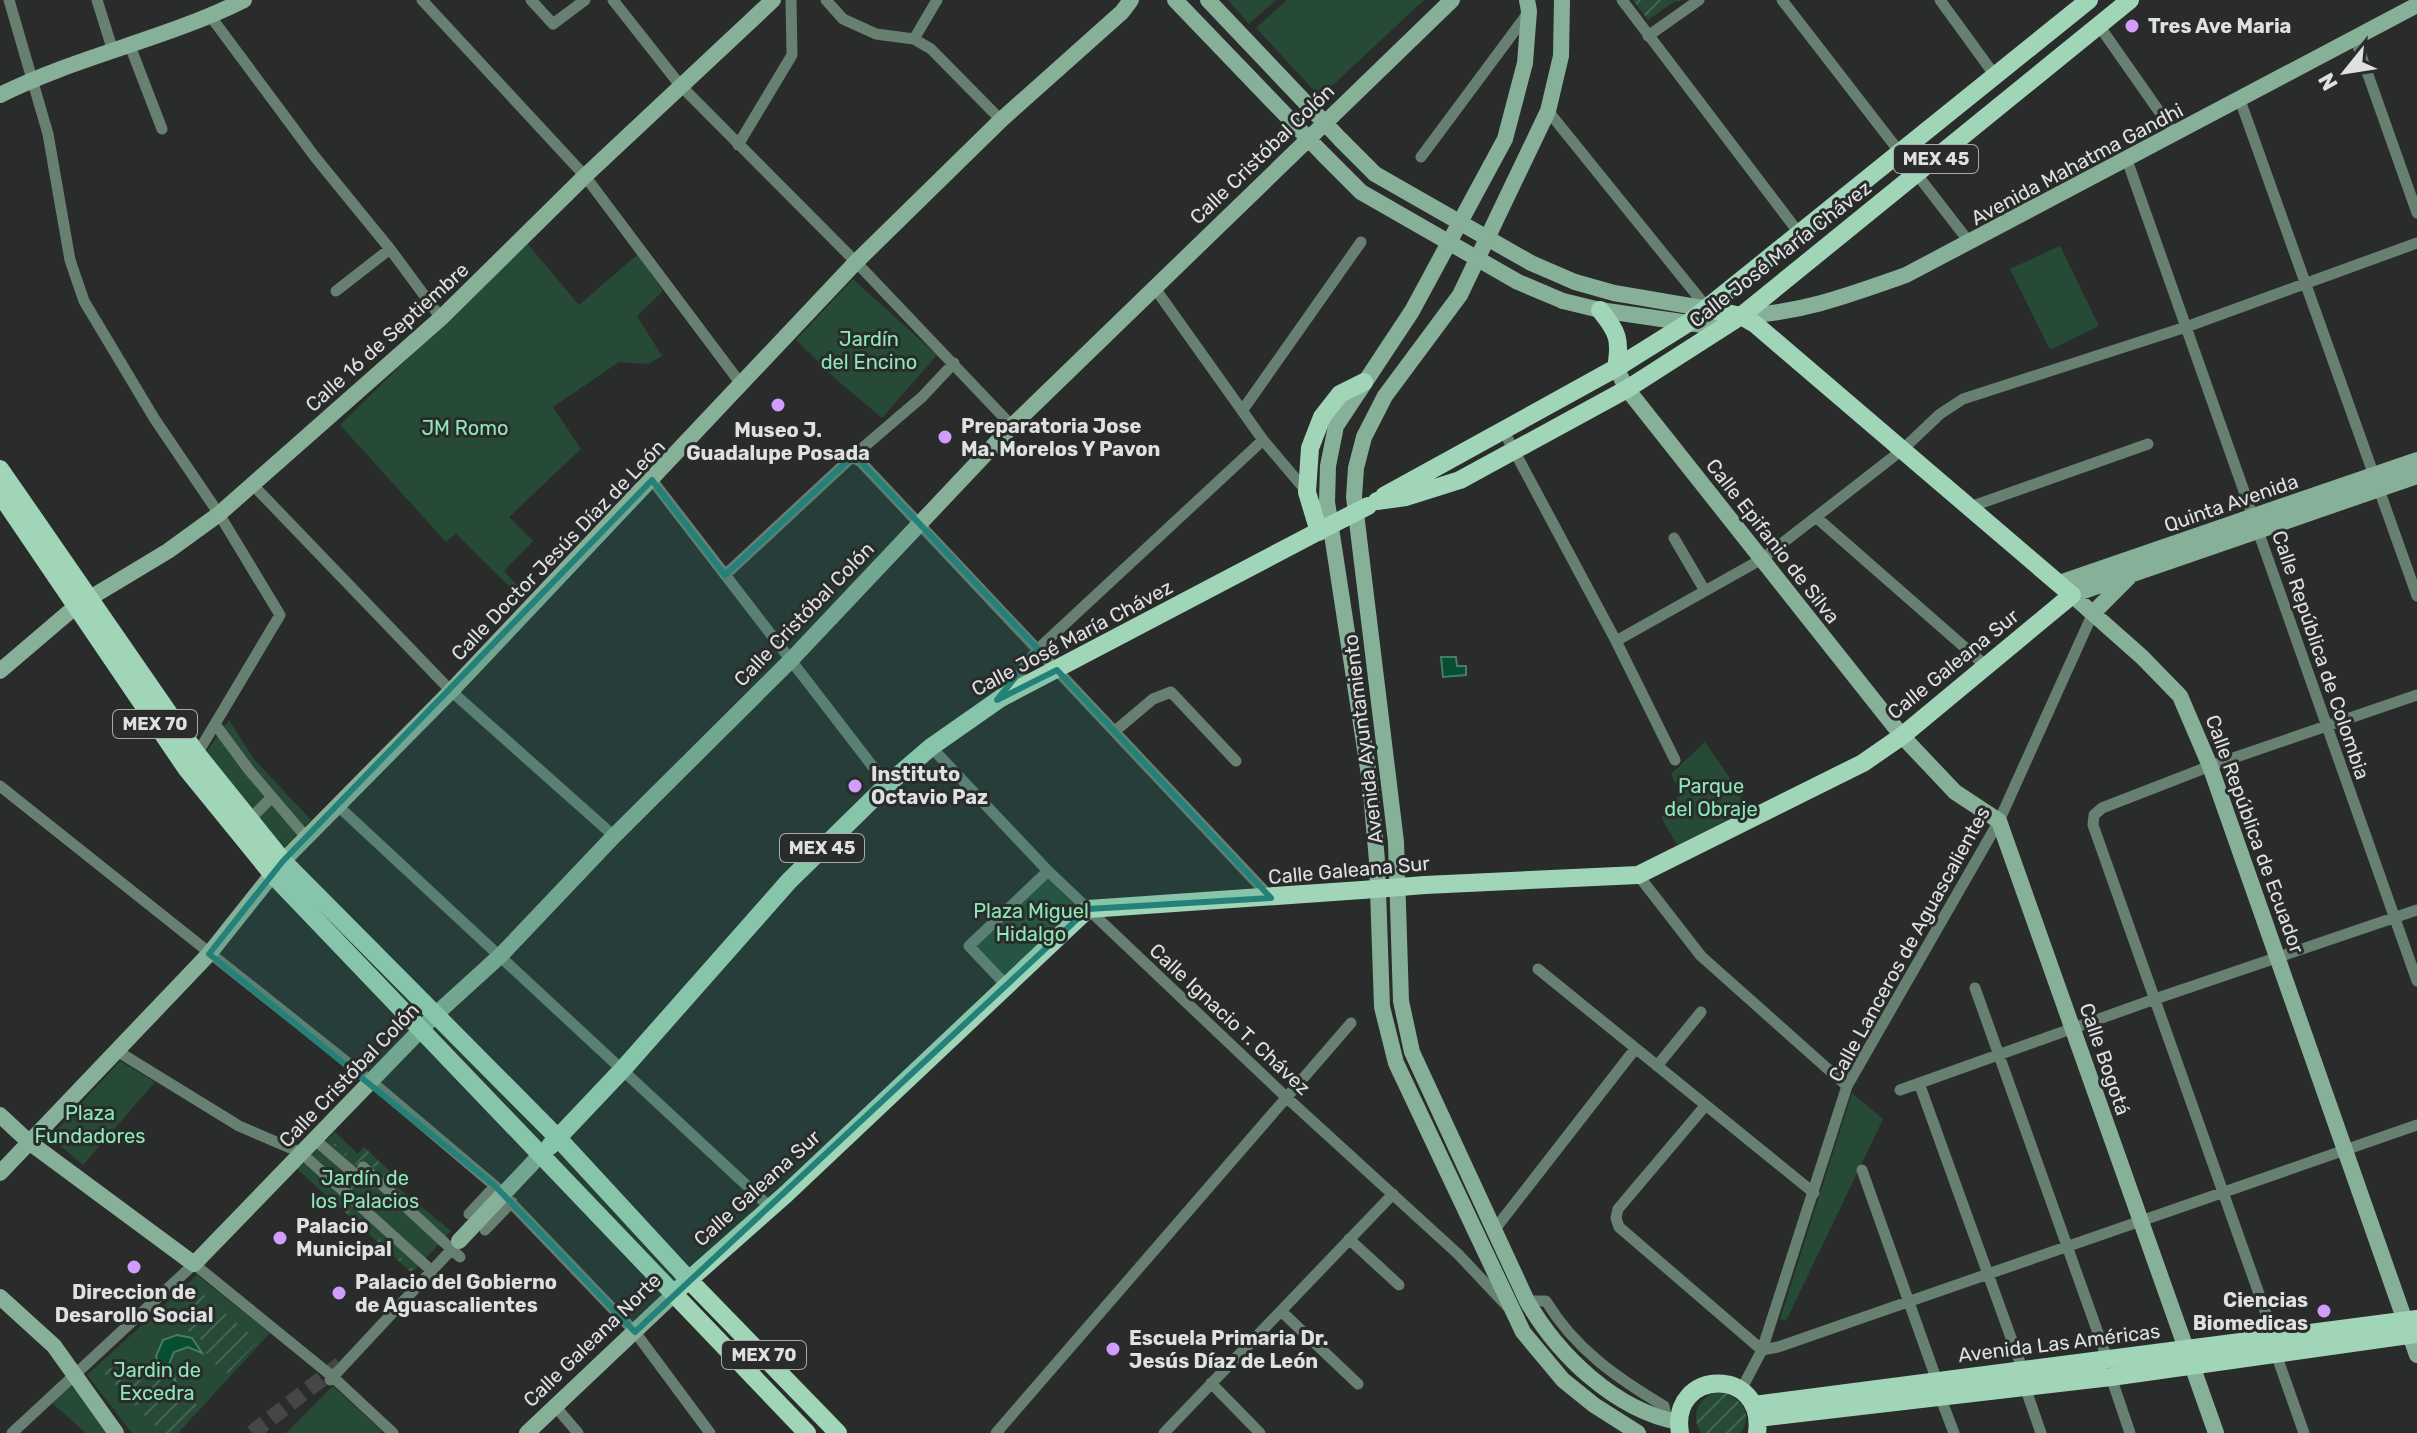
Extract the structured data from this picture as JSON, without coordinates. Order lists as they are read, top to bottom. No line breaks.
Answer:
{"streets":{"main road":["Calle Cristóbal Colón","MEX 45","Avenida Mahatma Gandhi","Calle José María Chávez","Calle 16 de Septiembre","Quinta Avenida","Calle Epifanio de Silva","Calle Doctor Jesús Díaz de León","Calle Galeana Sur","MEX 70","Avenida Ayuntamiento","Calle República de Ecuador","Calle Bogotá","Calle Galeana Norte","Avenida Las Américas"],"street":["Calle República de Colombia","Calle Lanceros de Aguascalientes","Calle Ignacio T. Chávez"]},"crossings":[["Calle Cristóbal Colón","MEX 70"],["MEX 45","Calle José María Chávez"],["MEX 45","MEX 70"],["Avenida Mahatma Gandhi","Calle José María Chávez"],["Avenida Mahatma Gandhi","Calle República de Colombia"],["Avenida Mahatma Gandhi","Calle República de Ecuador"],["Calle José María Chávez","Calle Epifanio de Silva"],["Calle José María Chávez","MEX 70"],["Calle José María Chávez","Calle República de Ecuador"],["Calle José María Chávez","Calle Ignacio T. Chávez"],["Calle 16 de Septiembre","MEX 70"],["Quinta Avenida","Calle República de Colombia"],["Quinta Avenida","Calle Galeana Sur"],["Quinta Avenida","Calle República de Ecuador"],["Calle Epifanio de Silva","Calle Galeana Sur"],["Calle Doctor Jesús Díaz de León","MEX 70"],["Calle Galeana Sur","MEX 70"],["Calle Galeana Sur","Calle República de Ecuador"],["Calle Galeana Sur","Calle Ignacio T. Chávez"],["Calle Galeana Sur","Calle Galeana Norte"],["MEX 70","Calle Galeana Norte"],["Avenida Ayuntamiento","Calle Ignacio T. Chávez"],["Calle República de Ecuador","Calle Lanceros de Aguascalientes"],["Calle República de Ecuador","Avenida Las Américas"],["Calle Lanceros de Aguascalientes","Calle Bogotá"],["Calle Bogotá","Avenida Las Américas"]],"parks":["Jardín del Encino","JM Romo","Parque del Obraje","Plaza Miguel Hidalgo","Plaza Fundadores","Jardín de los Palacios","Jardin de Excedra"],"places":["Tres Ave Maria","Museo J. Guadalupe Posada","Preparatoria Jose Ma. Morelos Y Pavon","Instituto Octavio Paz","Palacio Municipal","Direccion de Desarollo Social","Palacio del Gobierno de Aguascalientes","Ciencias Biomedicas","Escuela Primaria Dr. Jesús Díaz de León"],"north":"bottom left"}
